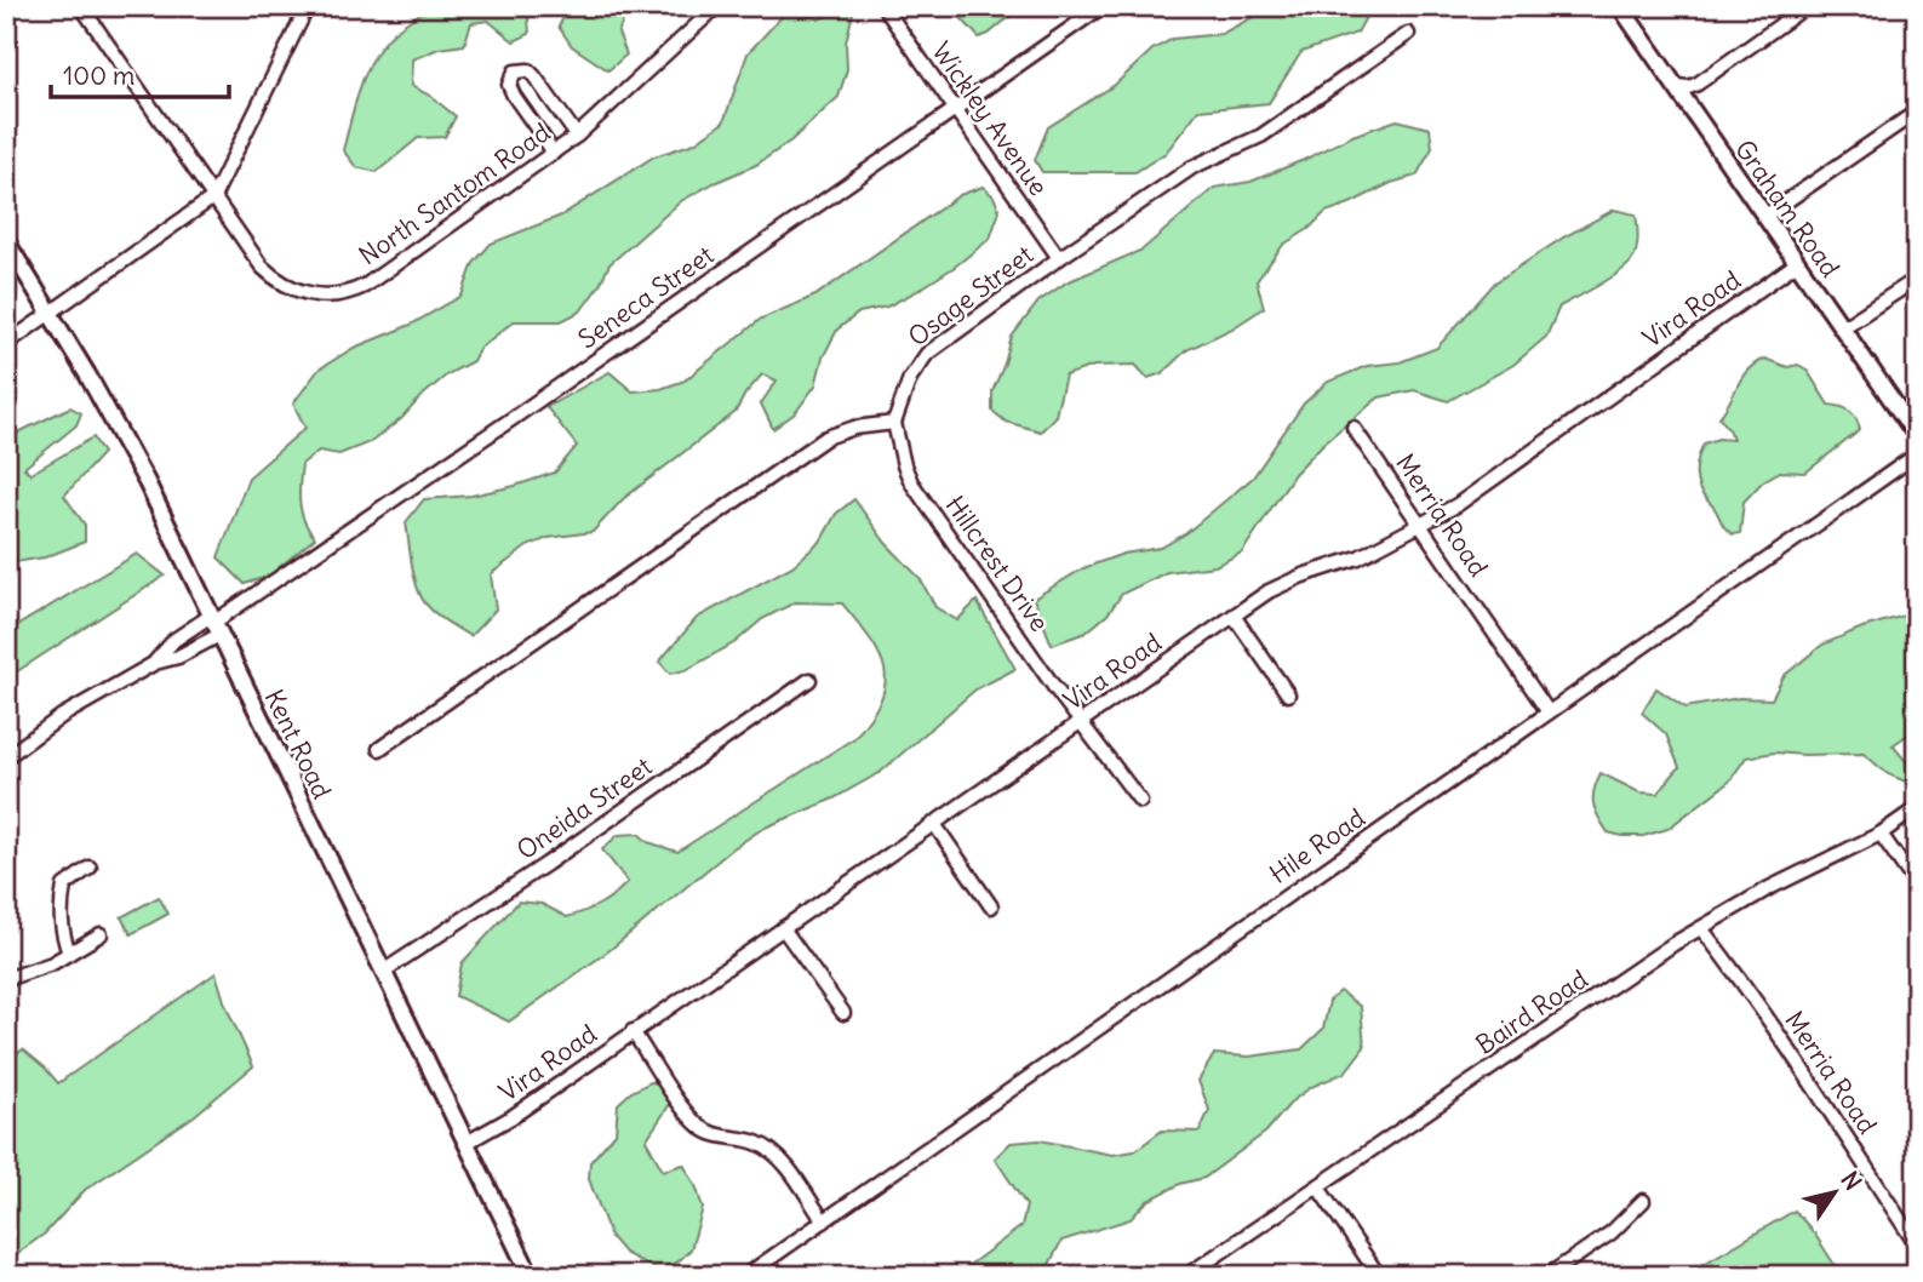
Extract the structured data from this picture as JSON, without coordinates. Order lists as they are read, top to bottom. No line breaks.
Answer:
{"streets":{"main road":["Graham Road","Kent Road"],"street":["Wickley Avenue","North Santom Road","Osage Street","Seneca Street","Vira Road","Merria Road","Hillcrest Drive","Oneida Street","Hile Road","Baird Road"]},"crossings":[["Wickley Avenue","Osage Street"],["Wickley Avenue","Seneca Street"],["Graham Road","Vira Road"],["Osage Street","Hillcrest Drive"],["Seneca Street","Kent Road"],["Vira Road","Merria Road"],["Vira Road","Hillcrest Drive"],["Vira Road","Kent Road"],["Merria Road","Hile Road"],["Merria Road","Baird Road"],["Kent Road","Oneida Street"]],"scale_bar":"100 m","north":"top right"}
